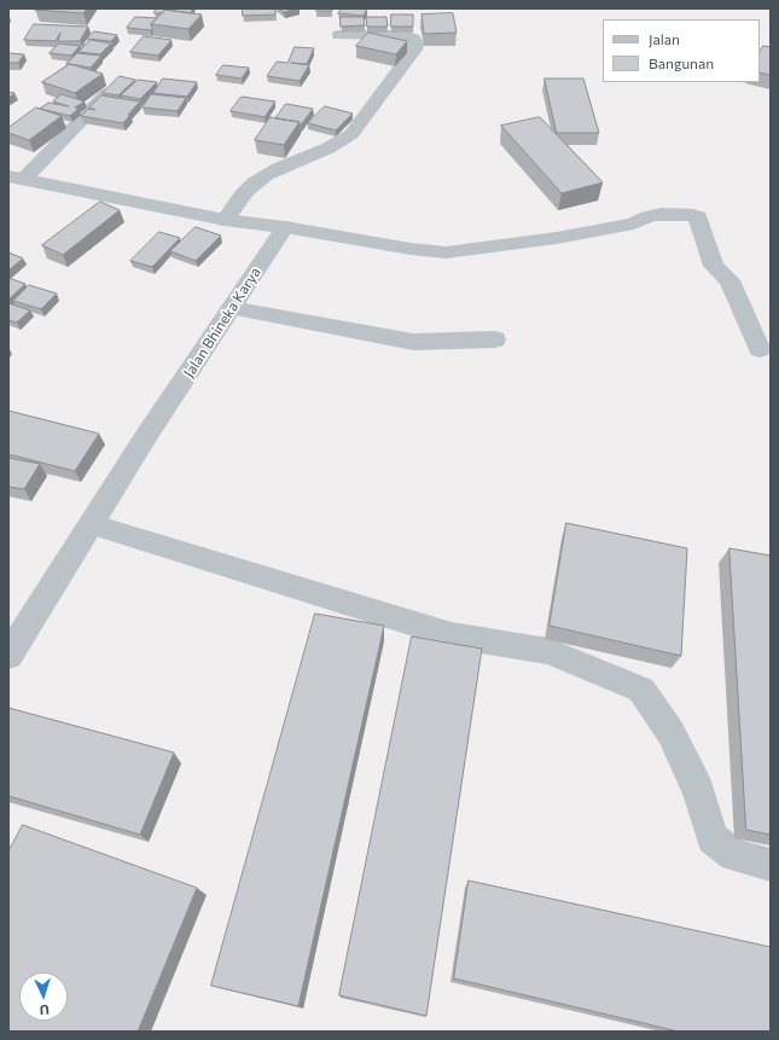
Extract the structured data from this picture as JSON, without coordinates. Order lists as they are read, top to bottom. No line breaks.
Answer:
{"streets":{"street":["Jalan Bhineka Karya"]},"legend":["Jalan","Bangunan"],"north":"bottom"}
